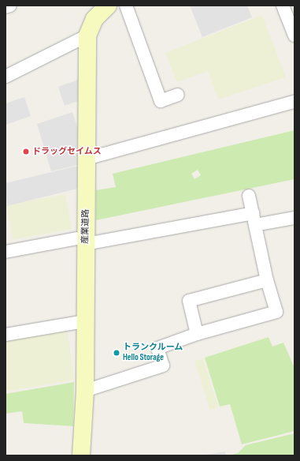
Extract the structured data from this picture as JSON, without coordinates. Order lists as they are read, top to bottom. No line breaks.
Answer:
{"streets":{"street":["産業道路"]},"places":["ドラッグセイムス","トランクルーム Hello Storage"]}
